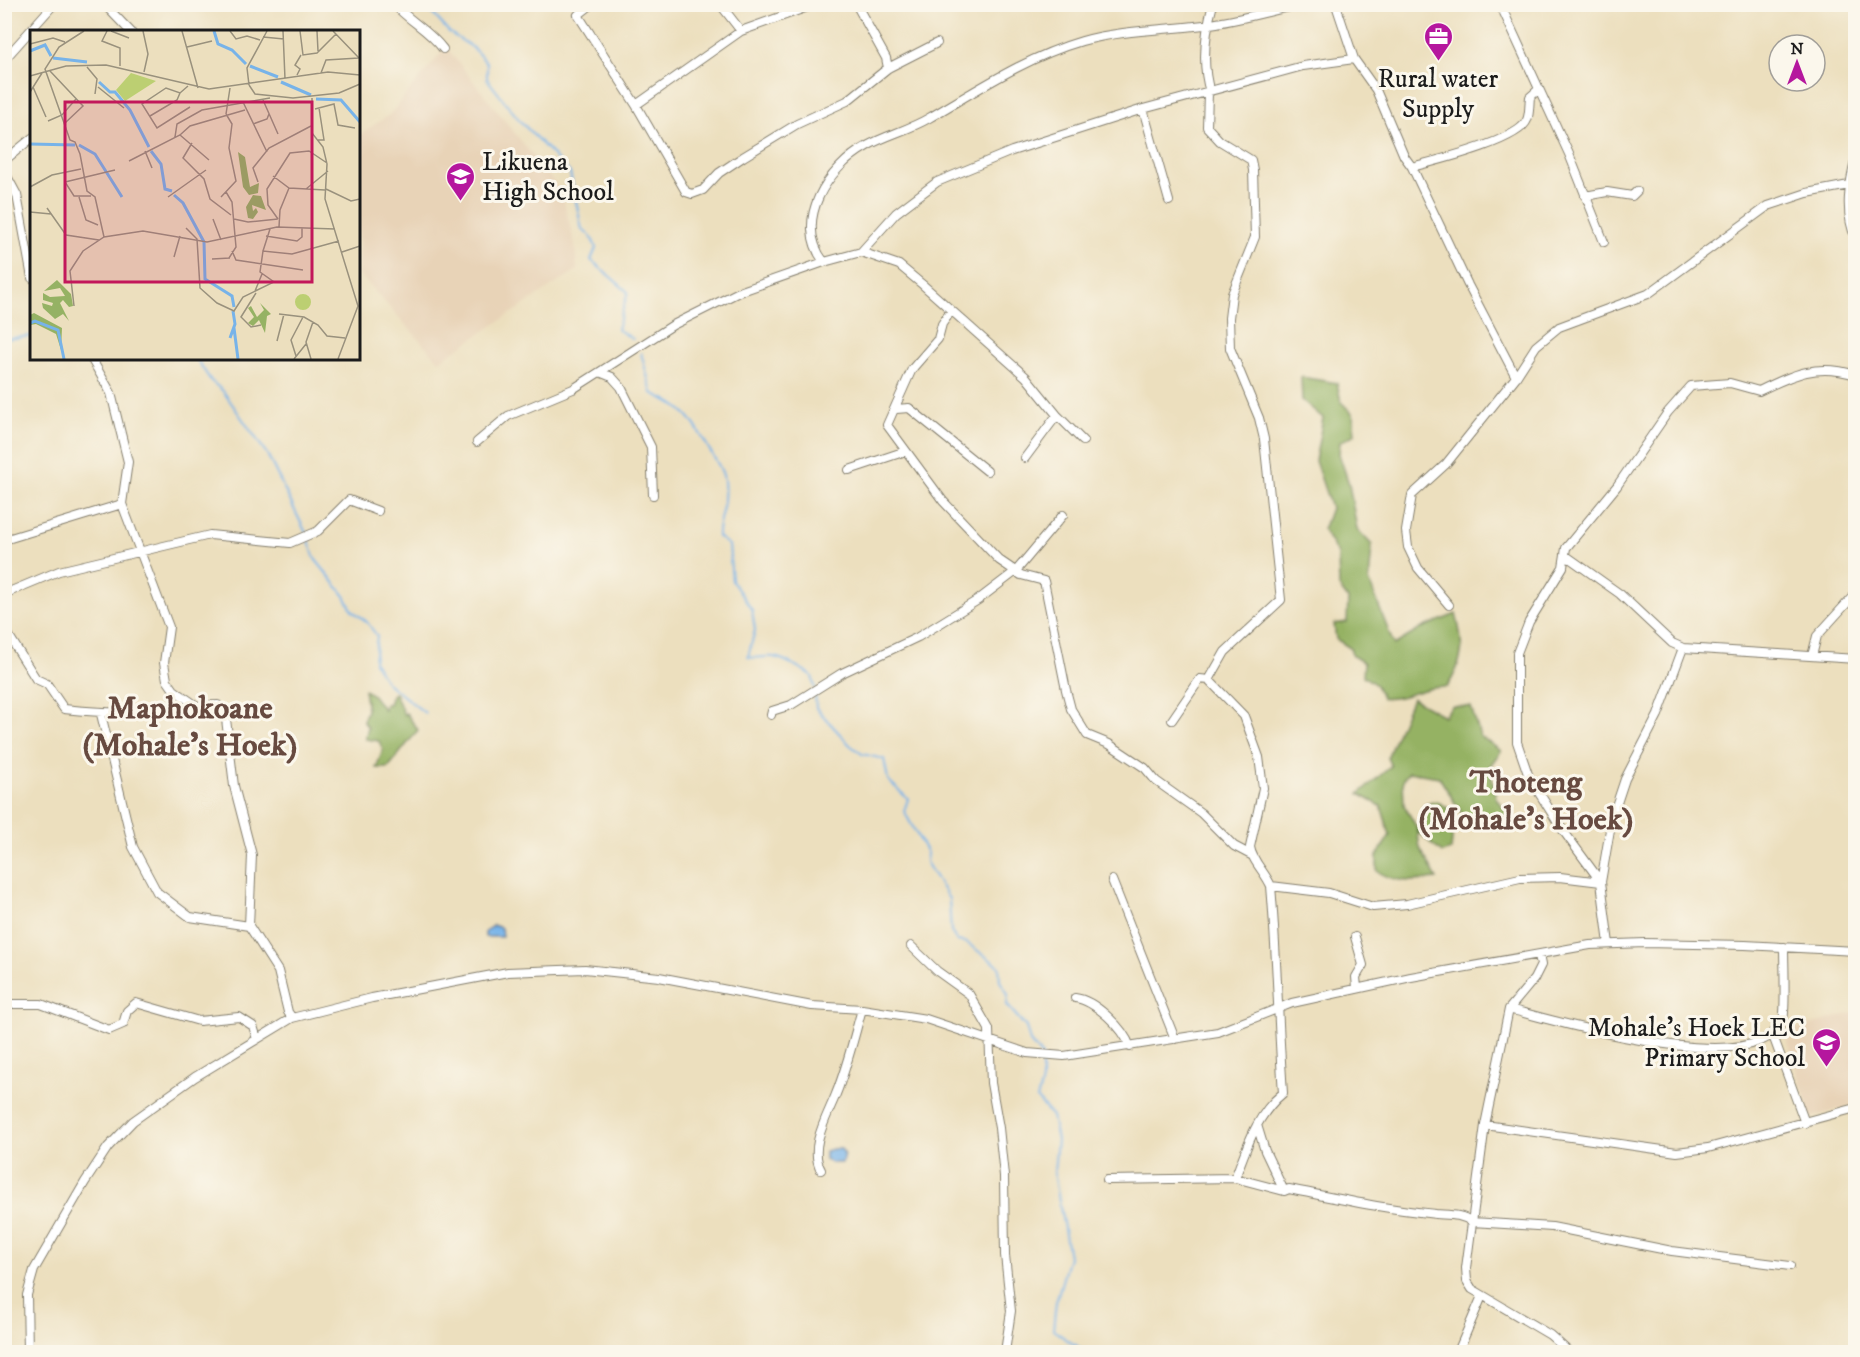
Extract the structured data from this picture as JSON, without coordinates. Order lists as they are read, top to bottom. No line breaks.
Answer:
{"districts":["Maphokoane (Mohale's Hoek)","Thoteng (Mohale's Hoek)"],"places":{"office":["Rural water Supply"],"school or university":["Likuena High School","Mohale's Hoek LEC Primary School"]},"north":"top"}
